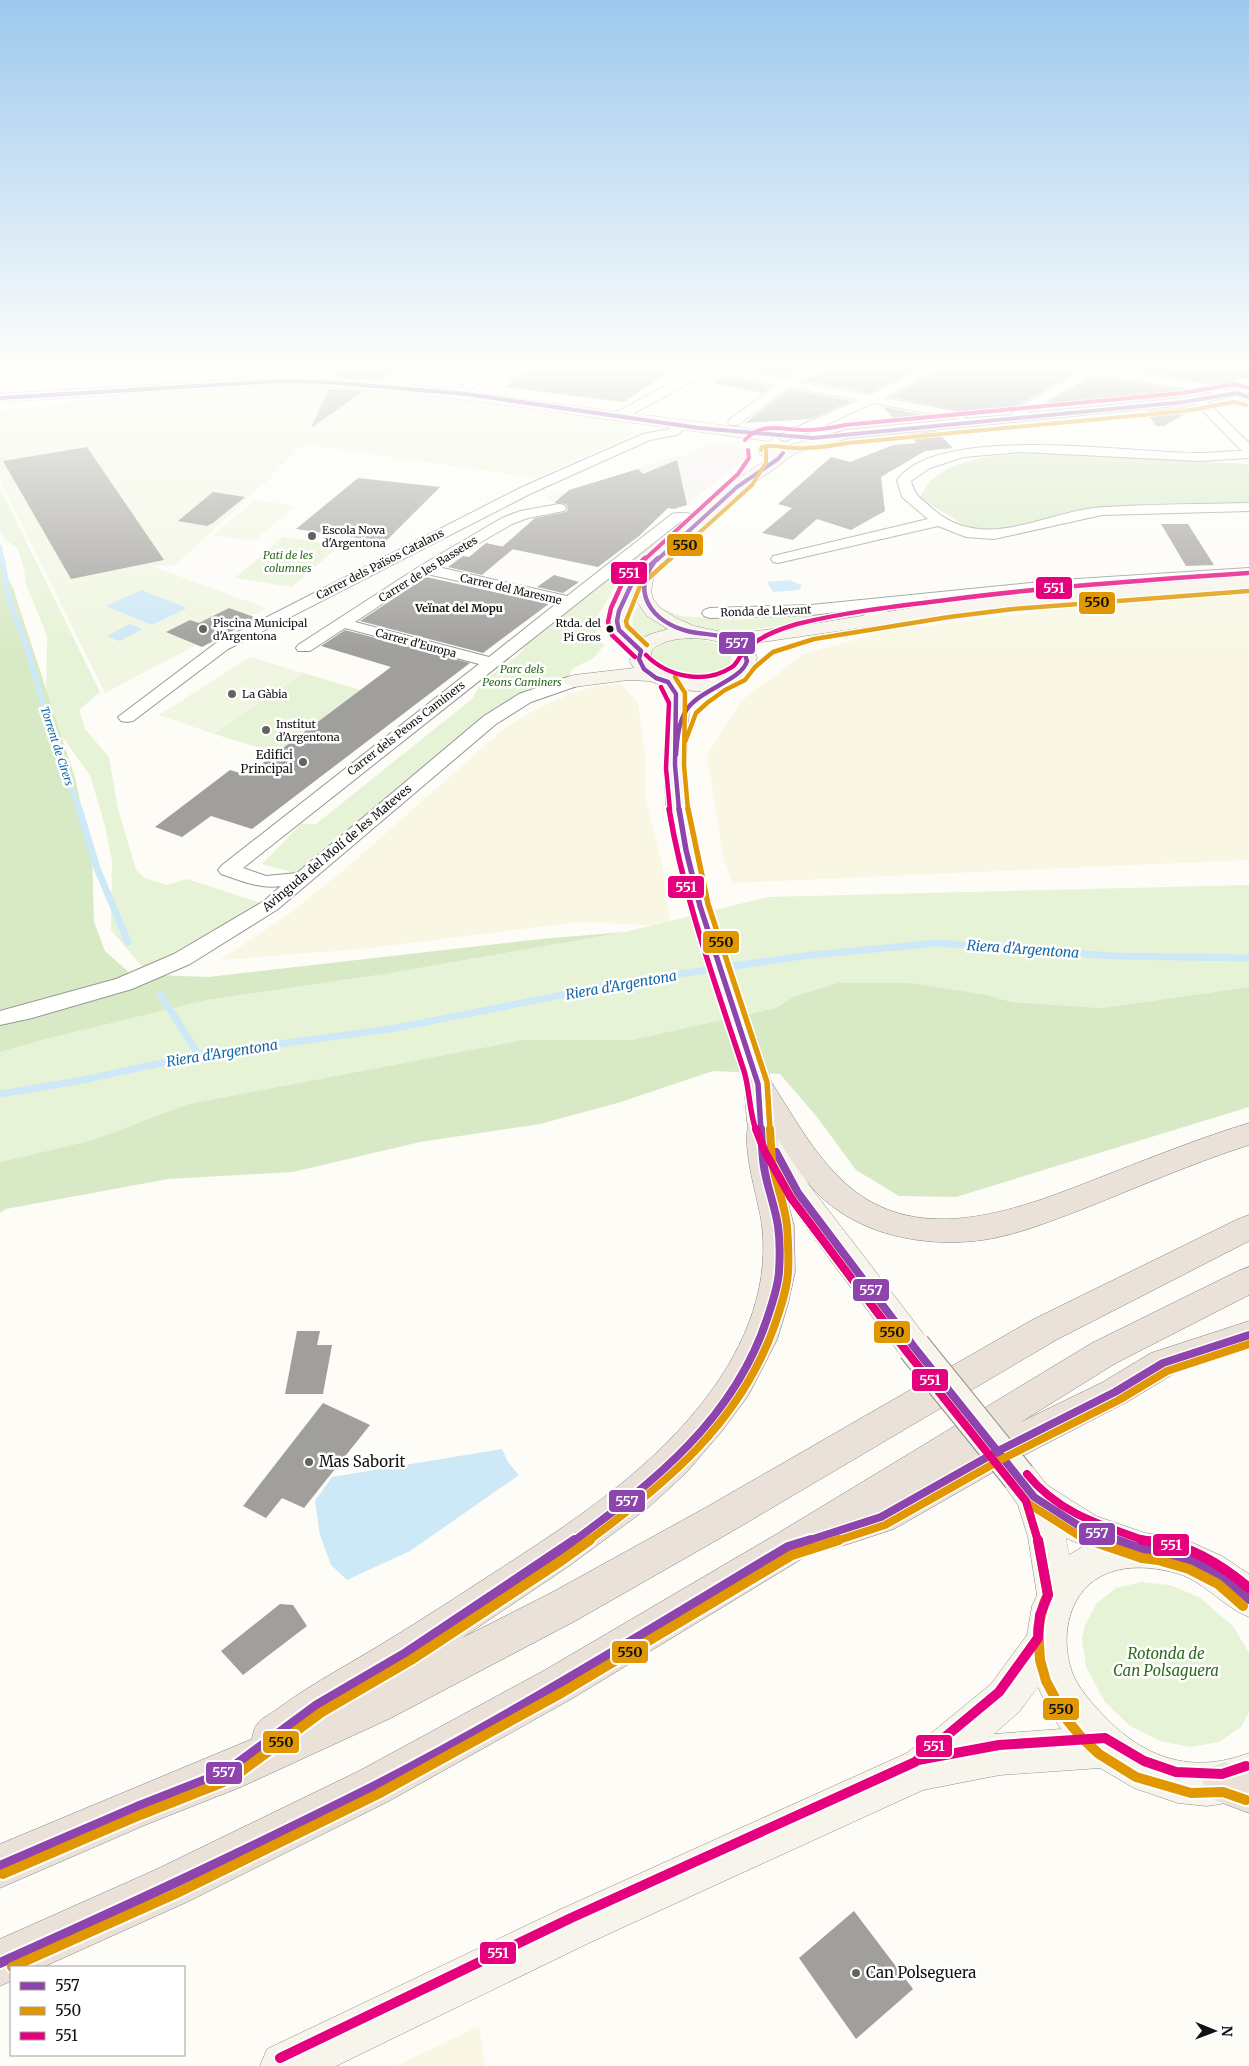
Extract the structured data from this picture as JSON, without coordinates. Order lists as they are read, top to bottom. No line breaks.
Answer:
{"streets":{"street":["Carrer dels Països Catalans","Carrer de les Bassetes","Carrer del Maresme","Ronda de Llevant","Carrer d'Europa","Carrer dels Peons Caminers","Avinguda del Molí de les Mateves"]},"crossings":[["Carrer de les Bassetes","Carrer del Maresme"],["Carrer de les Bassetes","Carrer d'Europa"],["Carrer del Maresme","Carrer dels Peons Caminers"],["Carrer d'Europa","Carrer dels Peons Caminers"],["Carrer dels Peons Caminers","Avinguda del Molí de les Mateves"]],"districts":["Veïnat del Mopu"],"water":["Torrent de Cirers","Riera d'Argentona"],"parks":["Pati de les columnes","Parc dels Peons Caminers","Rotonda de Can Polsaguera"],"places":["Escola Nova d'Argentona","Piscina Municipal d'Argentona","Rtda. del Pi Gros","La Gàbia","Institut d'Argentona","Edifici Principal","Mas Saborit","Can Polseguera"],"lines":["transit line 557","transit line 550","transit line 551"],"legend":["557","550","551"],"north":"right"}
